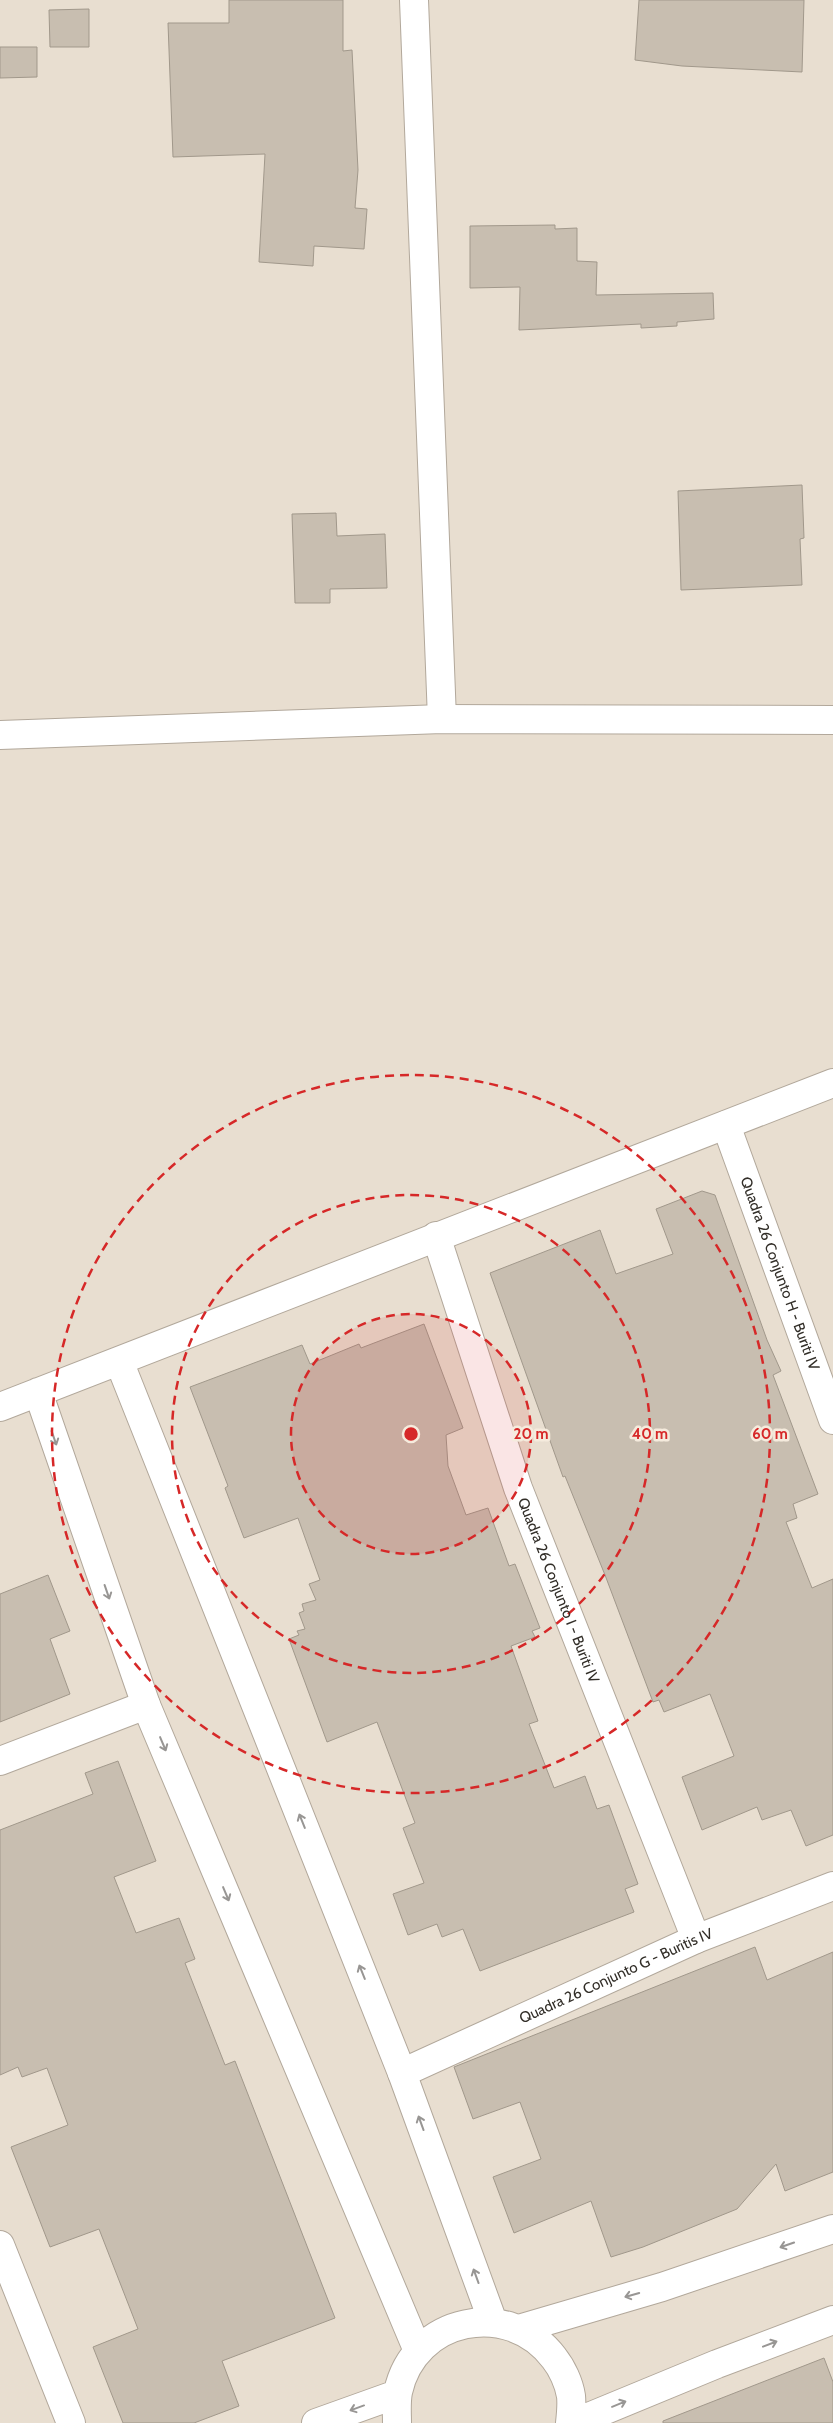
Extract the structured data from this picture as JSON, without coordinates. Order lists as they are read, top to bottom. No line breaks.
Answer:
{"streets":{"street":["Quadra 26 Conjunto H - Buriti IV","Quadra 26 Conjunto I - Buriti IV","Quadra 26 Conjunto G - Buritis IV"]},"crossings":[["Quadra 26 Conjunto I - Buriti IV","Quadra 26 Conjunto G - Buritis IV"]],"rings":["20 m","40 m","60 m"]}
